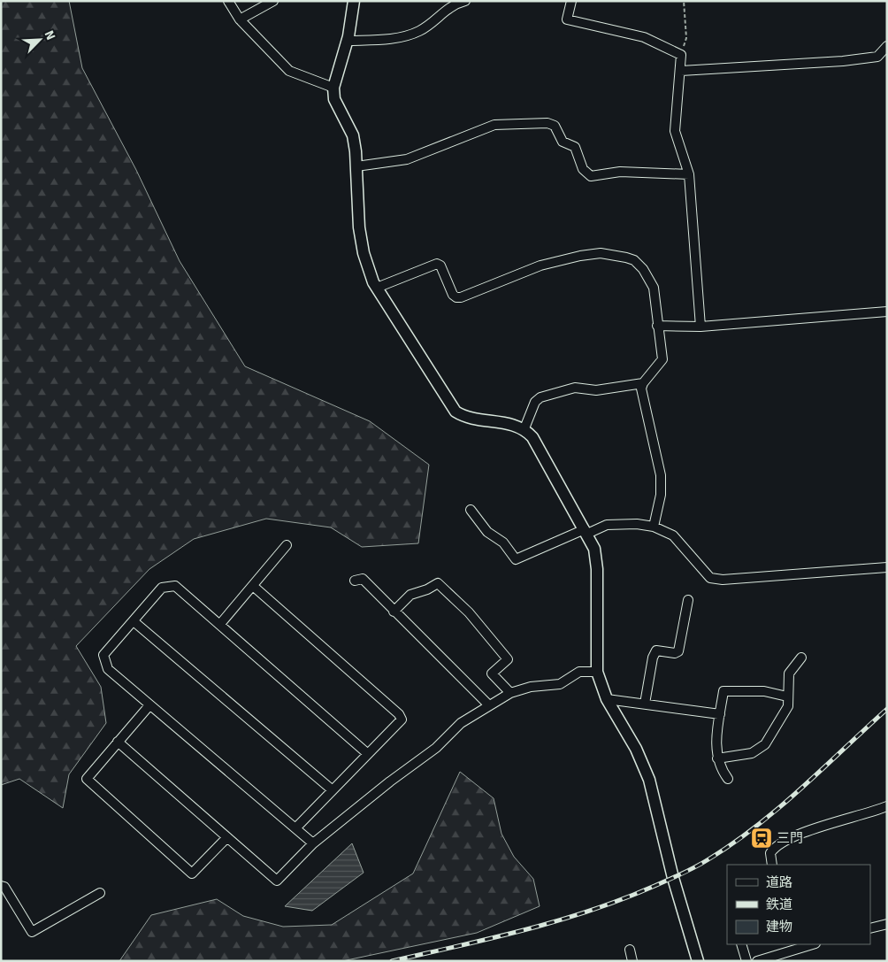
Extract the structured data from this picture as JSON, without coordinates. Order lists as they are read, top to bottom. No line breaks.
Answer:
{"places":{"station":["三門"]},"legend":["道路","鉄道","建物"],"north":"top right"}
